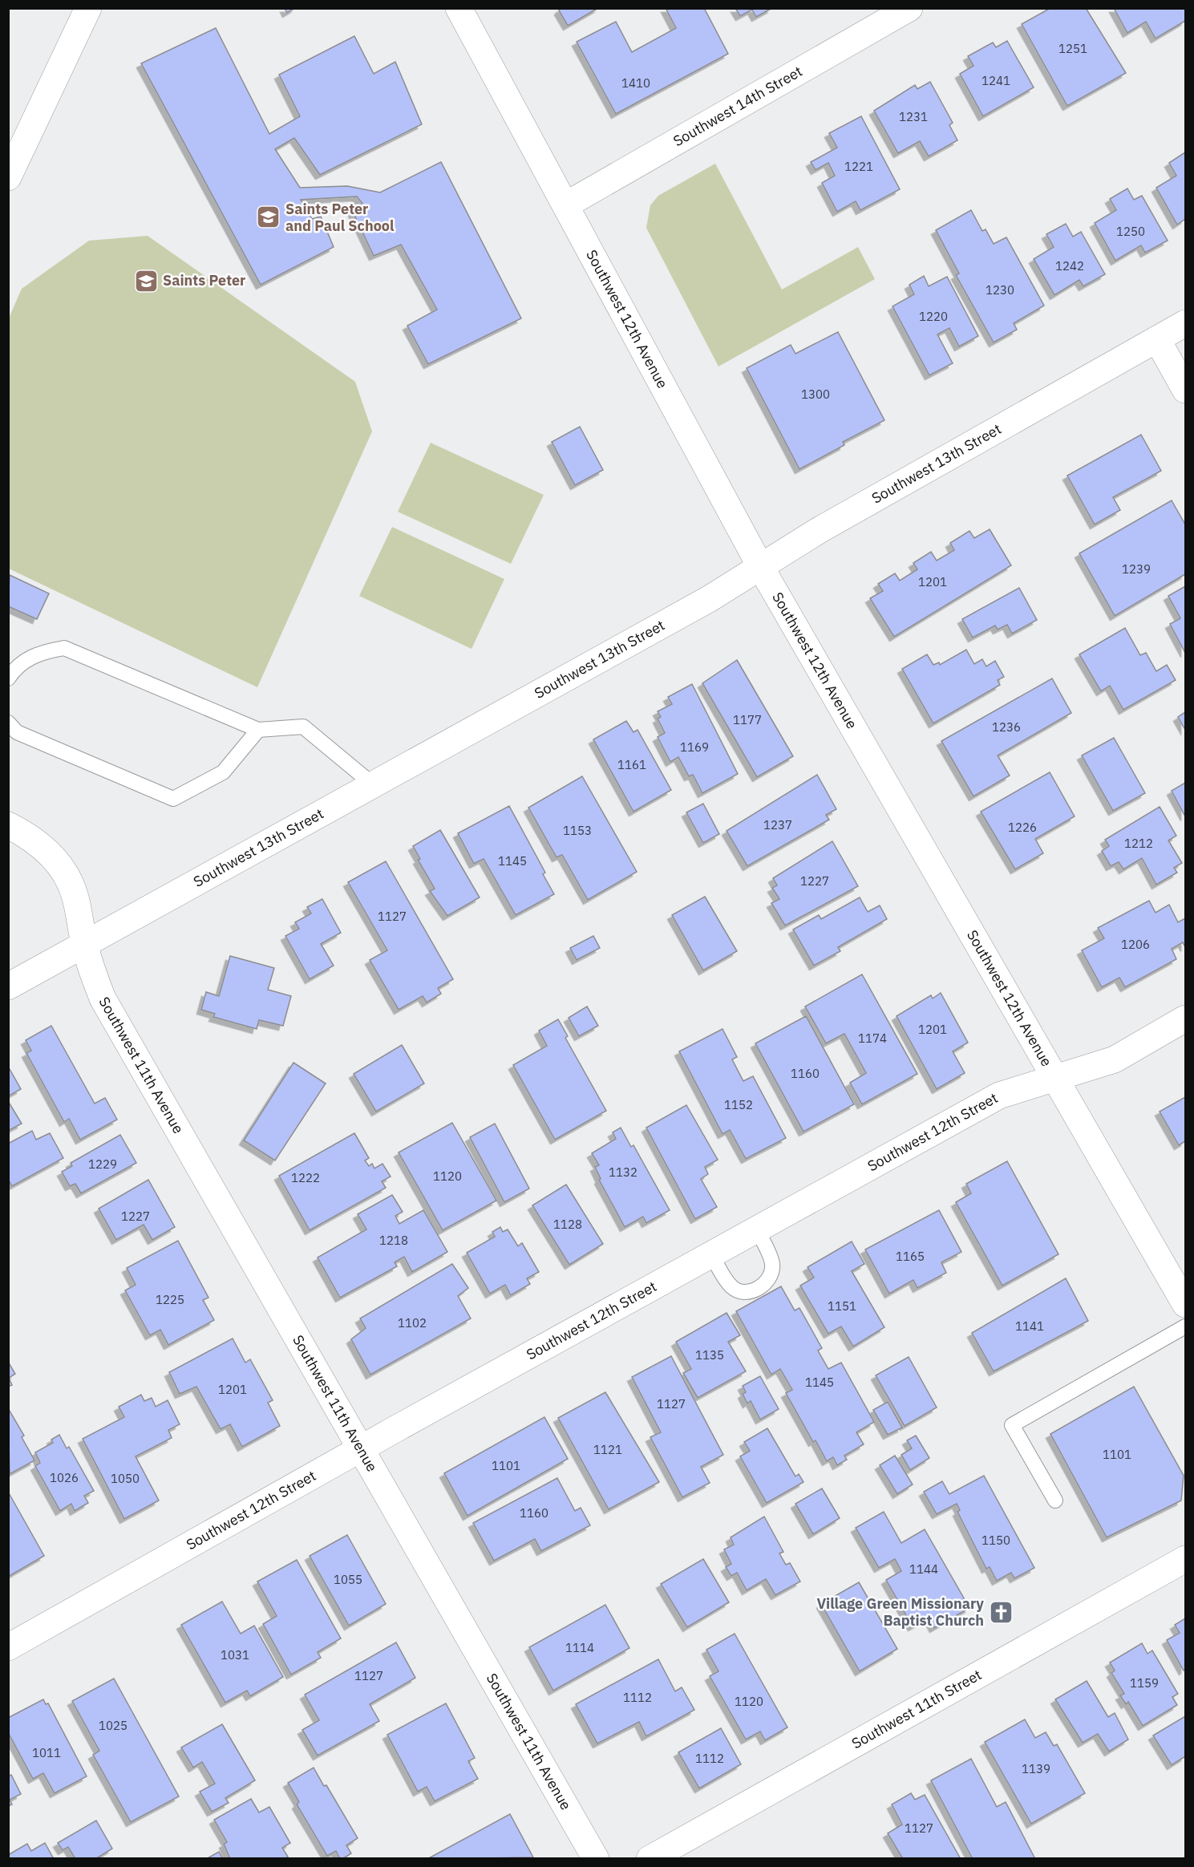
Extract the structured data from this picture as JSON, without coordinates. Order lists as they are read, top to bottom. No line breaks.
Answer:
{"streets":{"street":["Southwest 14th Street","Southwest 12th Avenue","Southwest 13th Street","Southwest 11th Avenue","Southwest 12th Street","Southwest 11th Street"]},"crossings":[["Southwest 14th Street","Southwest 12th Avenue"],["Southwest 12th Avenue","Southwest 13th Street"],["Southwest 12th Avenue","Southwest 12th Street"],["Southwest 13th Street","Southwest 11th Avenue"],["Southwest 11th Avenue","Southwest 12th Street"]],"places":{"school or university":["Saints Peter and Paul School","Saints Peter"],"church":["Village Green Missionary Baptist Church"]},"house_numbers":["1251","1241","1410","1231","1221","1250","1242","1230","1220","1300","1239","1201","1177","1236","1169","1161","1237","1226","1153","1212","1145","1227","1127","1206","1201","1174","1160","1152","1229","1132","1120","1222","1227","1128","1218","1165","1225","1151","1102","1141","1135","1145","1201","1127","1121","1101","1101","1026","1050","1160","1150","1144","1055","1114","1031","1127","1159","1112","1120","1025","1011","1112","1139","1127"]}
